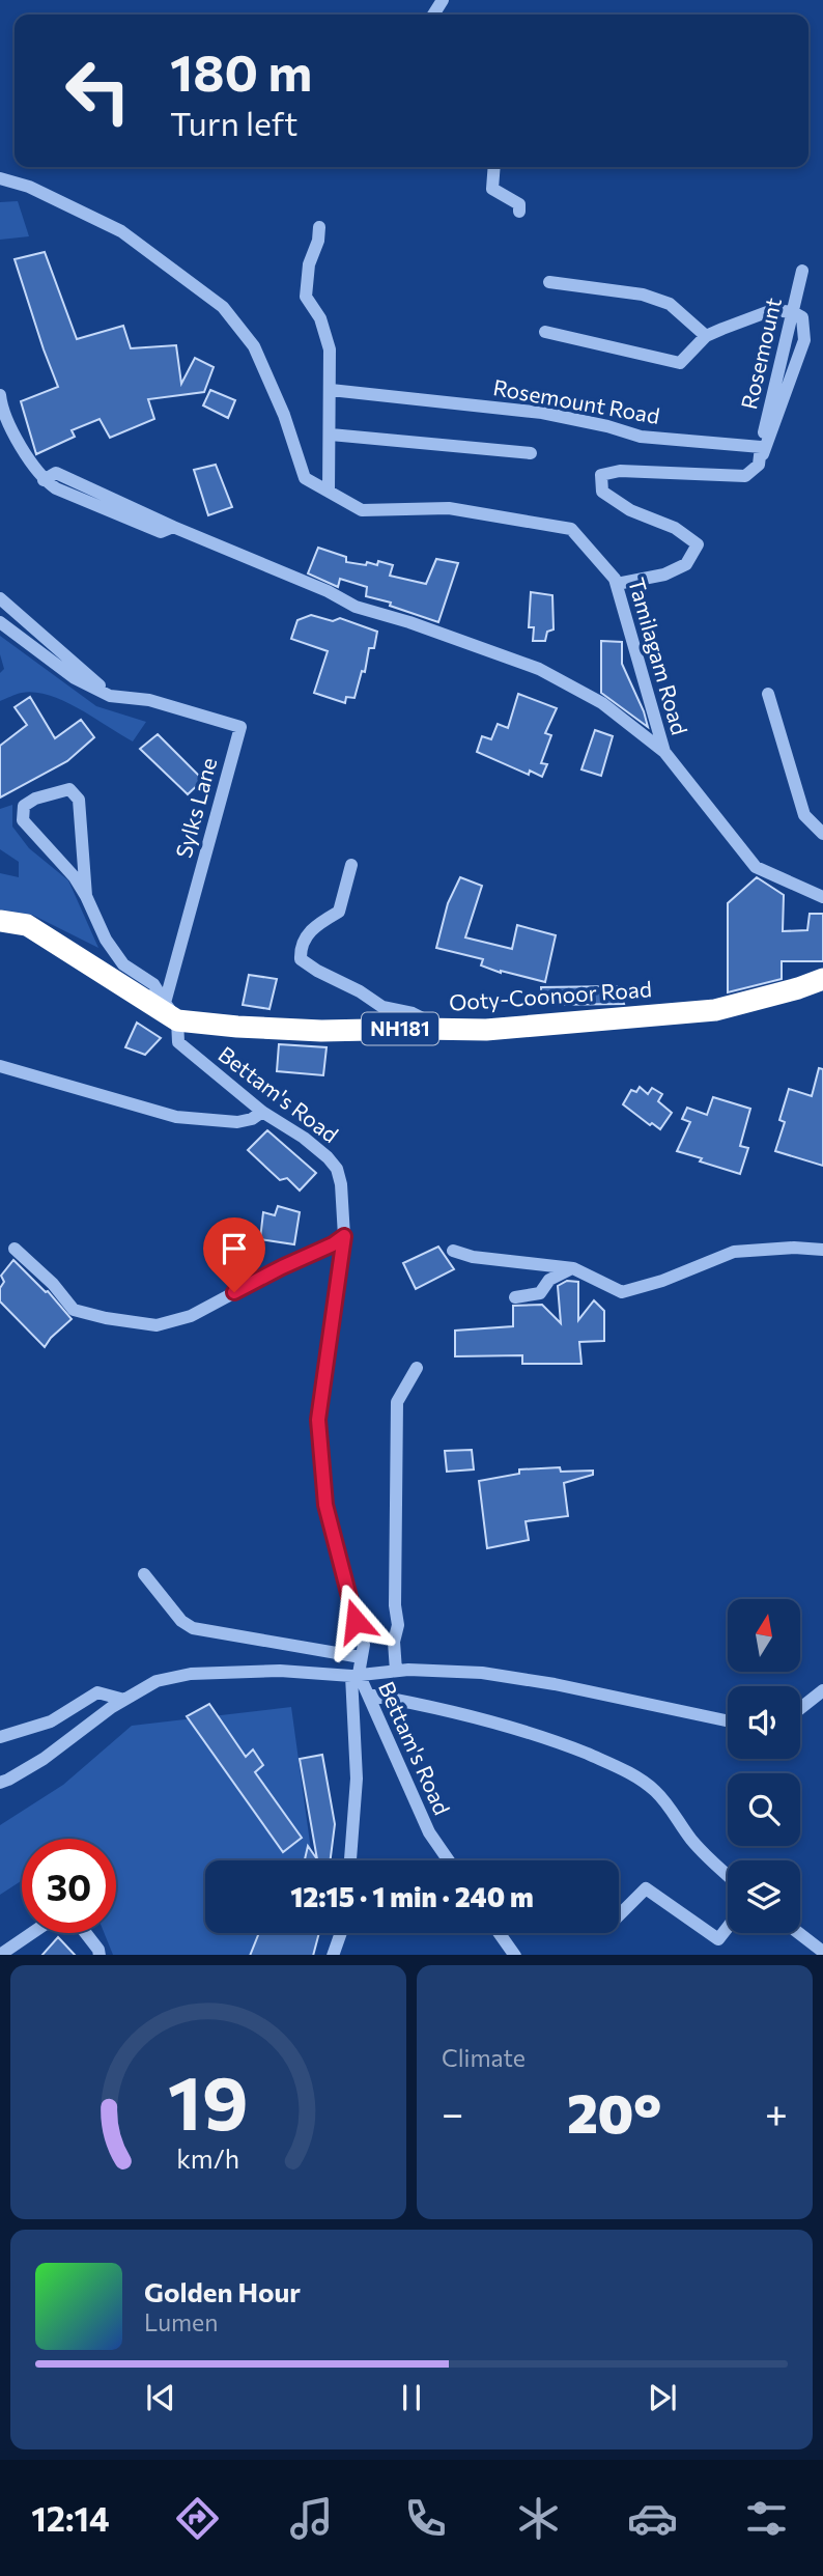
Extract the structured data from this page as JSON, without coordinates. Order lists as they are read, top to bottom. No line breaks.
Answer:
{"streets":{"highway":["Ooty-Coonoor Road","NH181"],"street":["Rosemount","Rosemount Road","Tamilagam Road","Sylks Lane","Bettam's Road"]},"crossings":[["Rosemount","Rosemount Road"],["Sylks Lane","Ooty-Coonoor Road"],["Sylks Lane","Bettam's Road"],["Ooty-Coonoor Road","Bettam's Road"]],"north":"top","page":{"turn":["180 m","Turn left"],"limit":"30","trip":"12:15 · 1 min · 240 m","tile":"Climate","heat":["−","20°","+"],"song":["Golden Hour","Lumen"],"tabs":"12:14","gauge":["19","km/h"]}}
